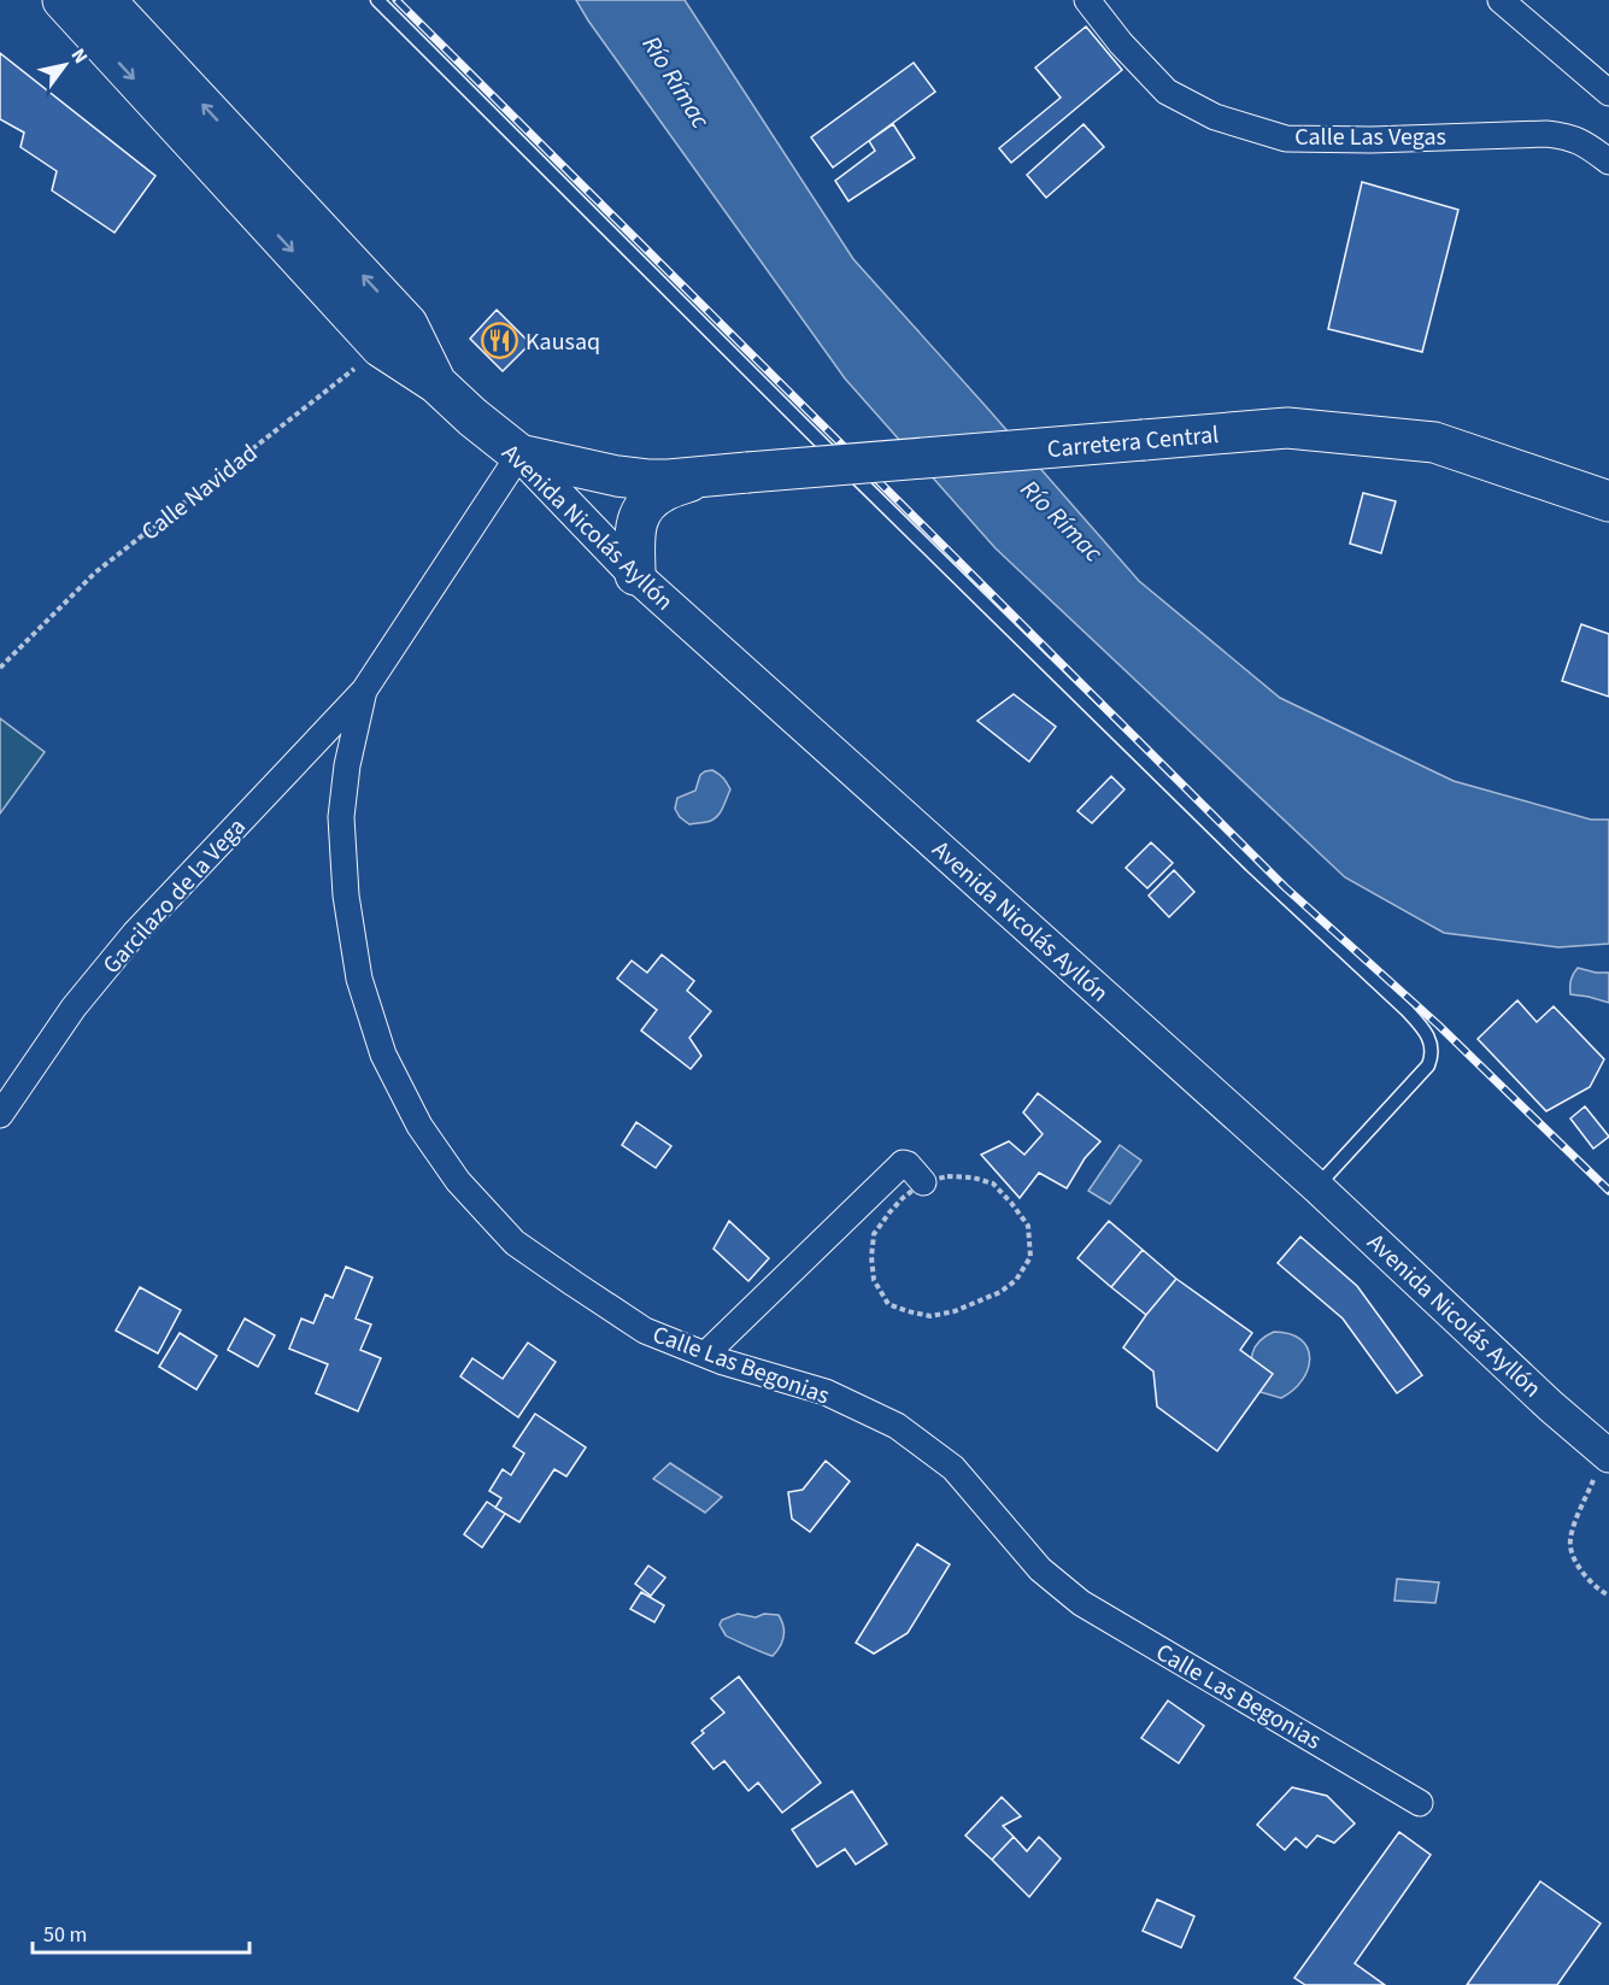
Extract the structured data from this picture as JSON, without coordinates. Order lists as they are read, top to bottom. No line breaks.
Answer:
{"streets":{"highway":["Carretera Central","Avenida Nicolás Ayllón"],"street":["Calle Las Vegas","Garcilazo de la Vega","Calle Las Begonias"],"path":["Calle Navidad"]},"crossings":[["Carretera Central","Avenida Nicolás Ayllón"],["Calle Navidad","Avenida Nicolás Ayllón"],["Garcilazo de la Vega","Calle Las Begonias"]],"water":["Río Rímac"],"places":{"restaurant":["Kausaq"]},"scale_bar":"50 m","north":"top right"}
